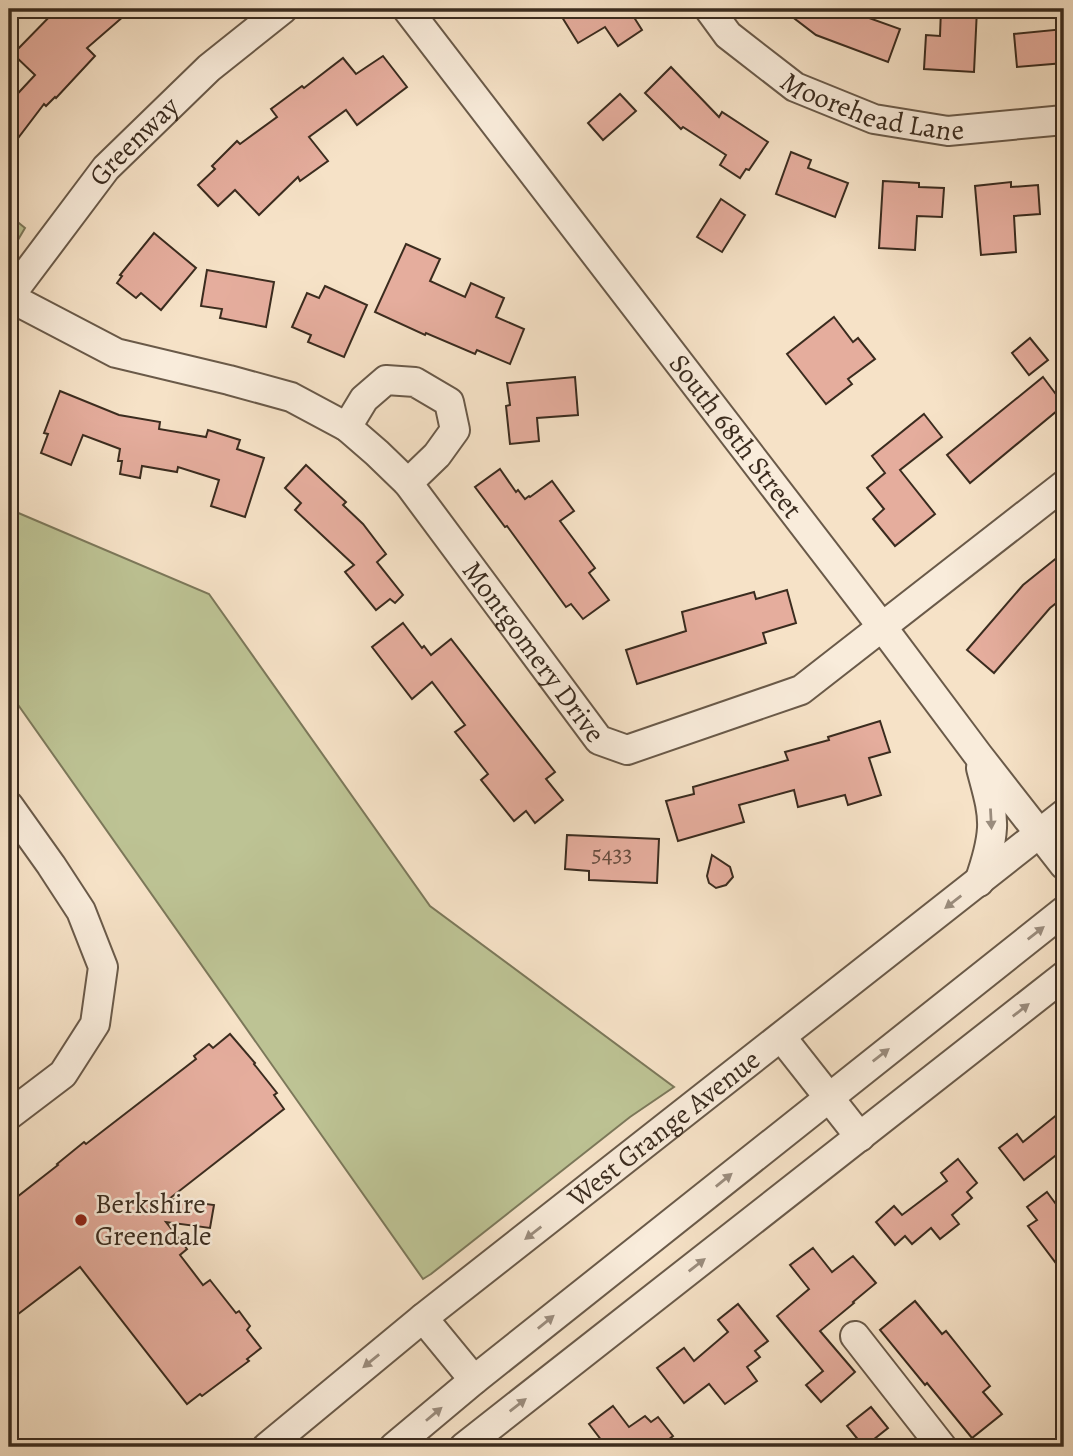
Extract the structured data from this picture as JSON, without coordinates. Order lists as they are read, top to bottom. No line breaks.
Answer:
{"streets":{"street":["Moorehead Lane","Greenway","South 68th Street","Montgomery Drive","West Grange Avenue"]},"crossings":[["Greenway","Montgomery Drive"],["South 68th Street","Montgomery Drive"],["South 68th Street","West Grange Avenue"]],"places":["Berkshire Greendale"],"house_numbers":["5433"]}
